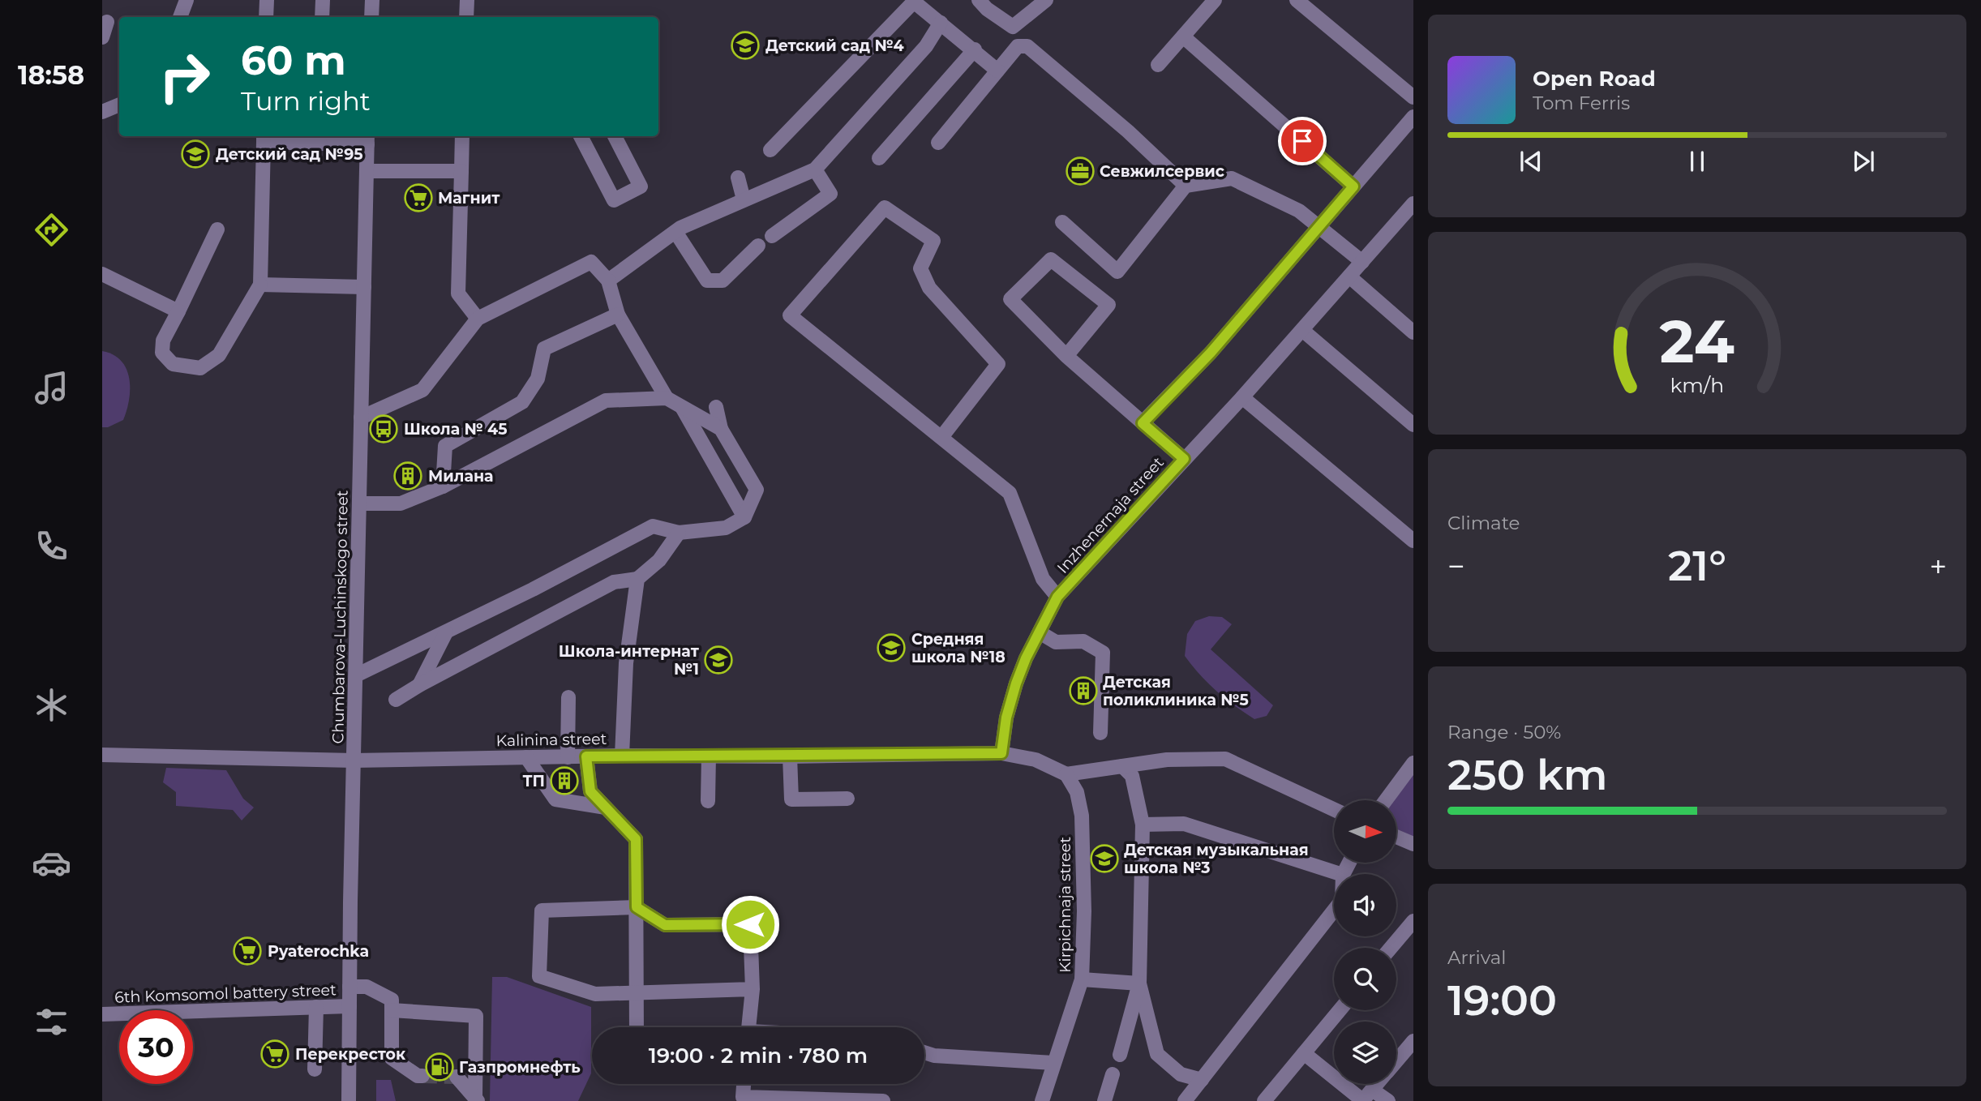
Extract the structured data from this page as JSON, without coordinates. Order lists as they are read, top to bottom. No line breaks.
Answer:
{"streets":{"street":["Inzhenernaja street","Chumbarova-Luchinskogo street","Kalinina street","Kirpichnaja street","6th Komsomol battery street"]},"crossings":[["Inzhenernaja street","Kalinina street"],["Chumbarova-Luchinskogo street","Kalinina street"],["Chumbarova-Luchinskogo street","6th Komsomol battery street"]],"places":{"school or university":["Детский сад №4","Детский сад №95","Средняя школа №18","Школа-интернат №1","Детская музыкальная школа №3"],"office":["Севжилсервис"],"supermarket":["Магнит","Pyaterochka","Перекресток"],"bus stop":["Школа № 45"],"building":["Милана","Детская поликлиника №5","ТП"],"fuel station":["Газпромнефть"]},"north":"right","page":{"tabs":"18:58","turn":["60 m","Turn right"],"song":["Open Road","Tom Ferris"],"tile":["Climate",["Range · 50%","250 km"],["Arrival","19:00"]],"heat":["−","21°","+"],"limit":"30","trip":"19:00 · 2 min · 780 m","gauge":["24","km/h"]}}
